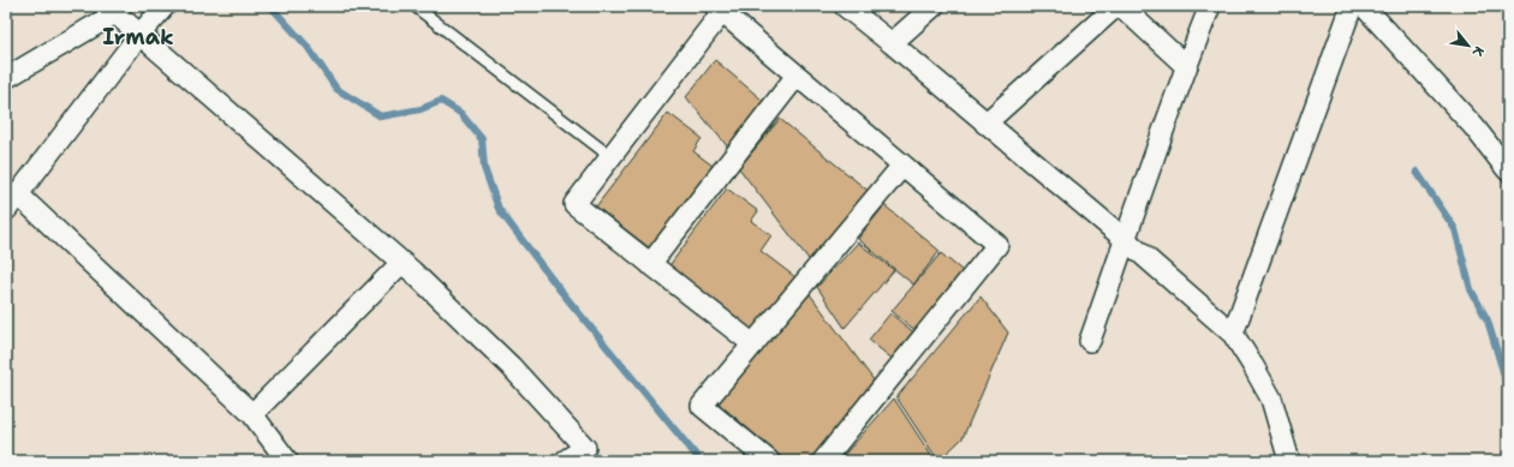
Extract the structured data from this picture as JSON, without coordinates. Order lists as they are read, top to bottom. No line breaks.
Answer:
{"districts":["Irmak"],"north":"bottom right"}
